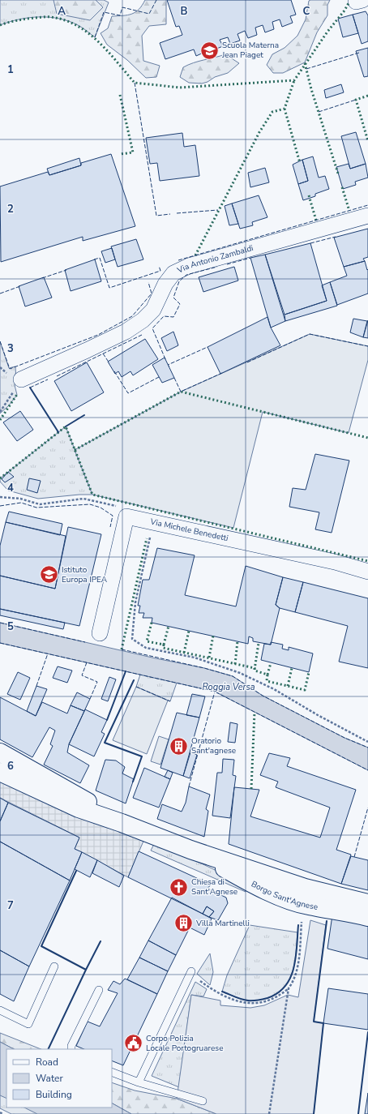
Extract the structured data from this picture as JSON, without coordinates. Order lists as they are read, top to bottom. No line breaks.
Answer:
{"streets":{"main road":["Borgo Sant'Agnese"],"street":["Via Antonio Zambaldi","Via Michele Benedetti"]},"water":["Roggia Versa"],"places":{"school or university":["Scuola Materna Jean Piaget","Istituto Europa IPEA"],"building":["Oratorio Sant'agnese","Villa Martinelli"],"church":["Chiesa di Sant'Agnese"],"public building":["Corpo Polizia Locale Portogruarese"]},"legend":["Road","Water","Building"],"grid":{"columns":["A","B","C"],"rows":["1","2","3","4","5","6","7"]}}
